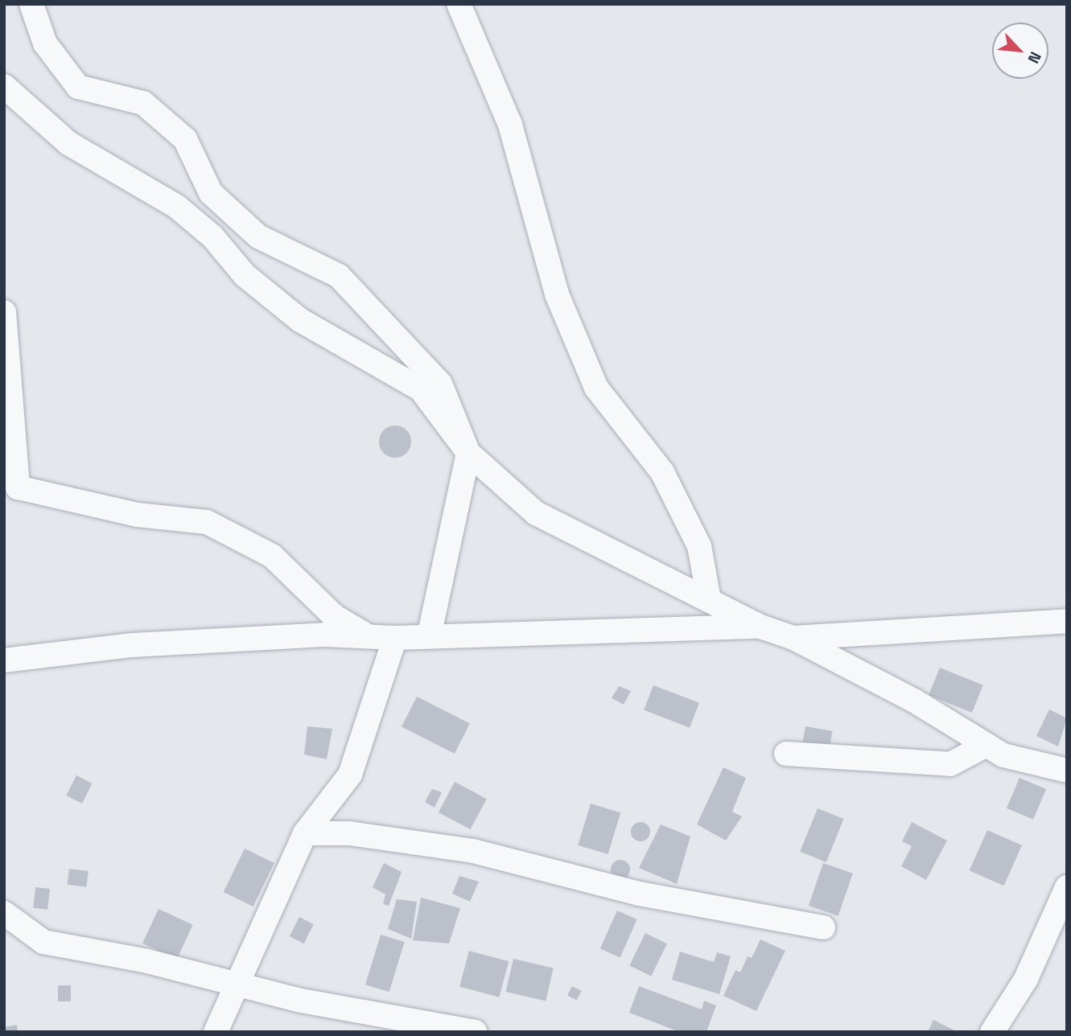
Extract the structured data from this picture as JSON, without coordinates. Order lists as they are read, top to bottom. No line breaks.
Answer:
{"north":"bottom right"}
